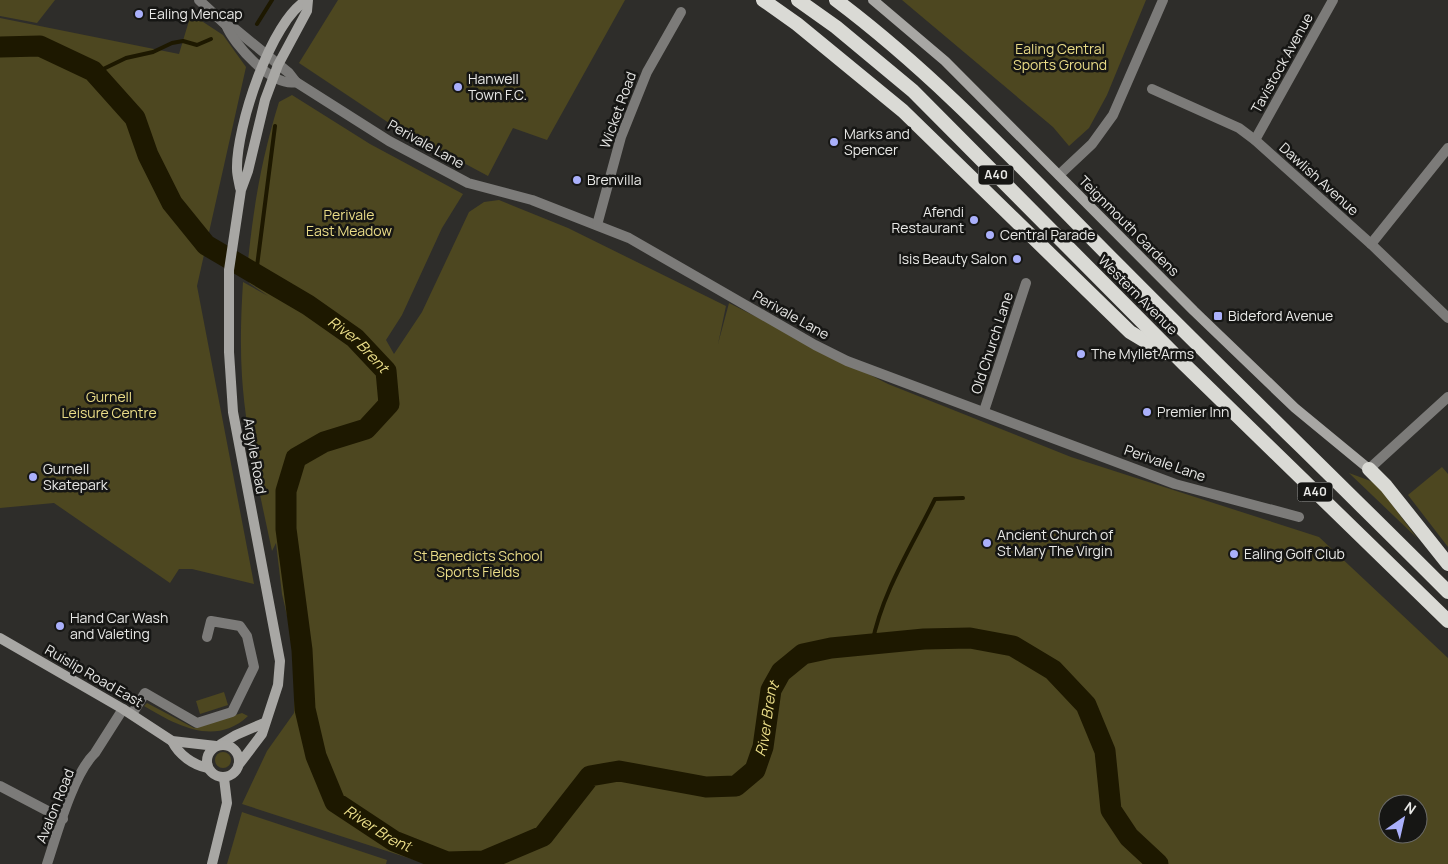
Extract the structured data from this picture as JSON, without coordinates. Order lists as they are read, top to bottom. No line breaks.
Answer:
{"streets":{"highway":["A40","Western Avenue"],"main road":["Teignmouth Gardens","Argyle Road","Ruislip Road East"],"street":["Tavistock Avenue","Wicket Road","Perivale Lane","Dawlish Avenue","Old Church Lane","Avalon Road"]},"crossings":[["Tavistock Avenue","Dawlish Avenue"],["Wicket Road","Perivale Lane"],["Perivale Lane","Old Church Lane"],["Perivale Lane","Argyle Road"],["A40","Western Avenue"],["Argyle Road","Ruislip Road East"],["Ruislip Road East","Avalon Road"]],"water":["River Brent"],"parks":["Ealing Central Sports Ground","Perivale East Meadow","Gurnell Leisure Centre","St Benedicts School Sports Fields"],"places":{"other":["Ealing Mencap","Hanwell Town F.C.","Marks and Spencer","Brenvilla","Afendi Restaurant","Central Parade","Isis Beauty Salon","The Myllet Arms","Premier Inn","Gurnell Skatepark","Ancient Church of St Mary The Virgin","Ealing Golf Club","Hand Car Wash and Valeting"],"transit":["Bideford Avenue"]},"north":"top right"}
